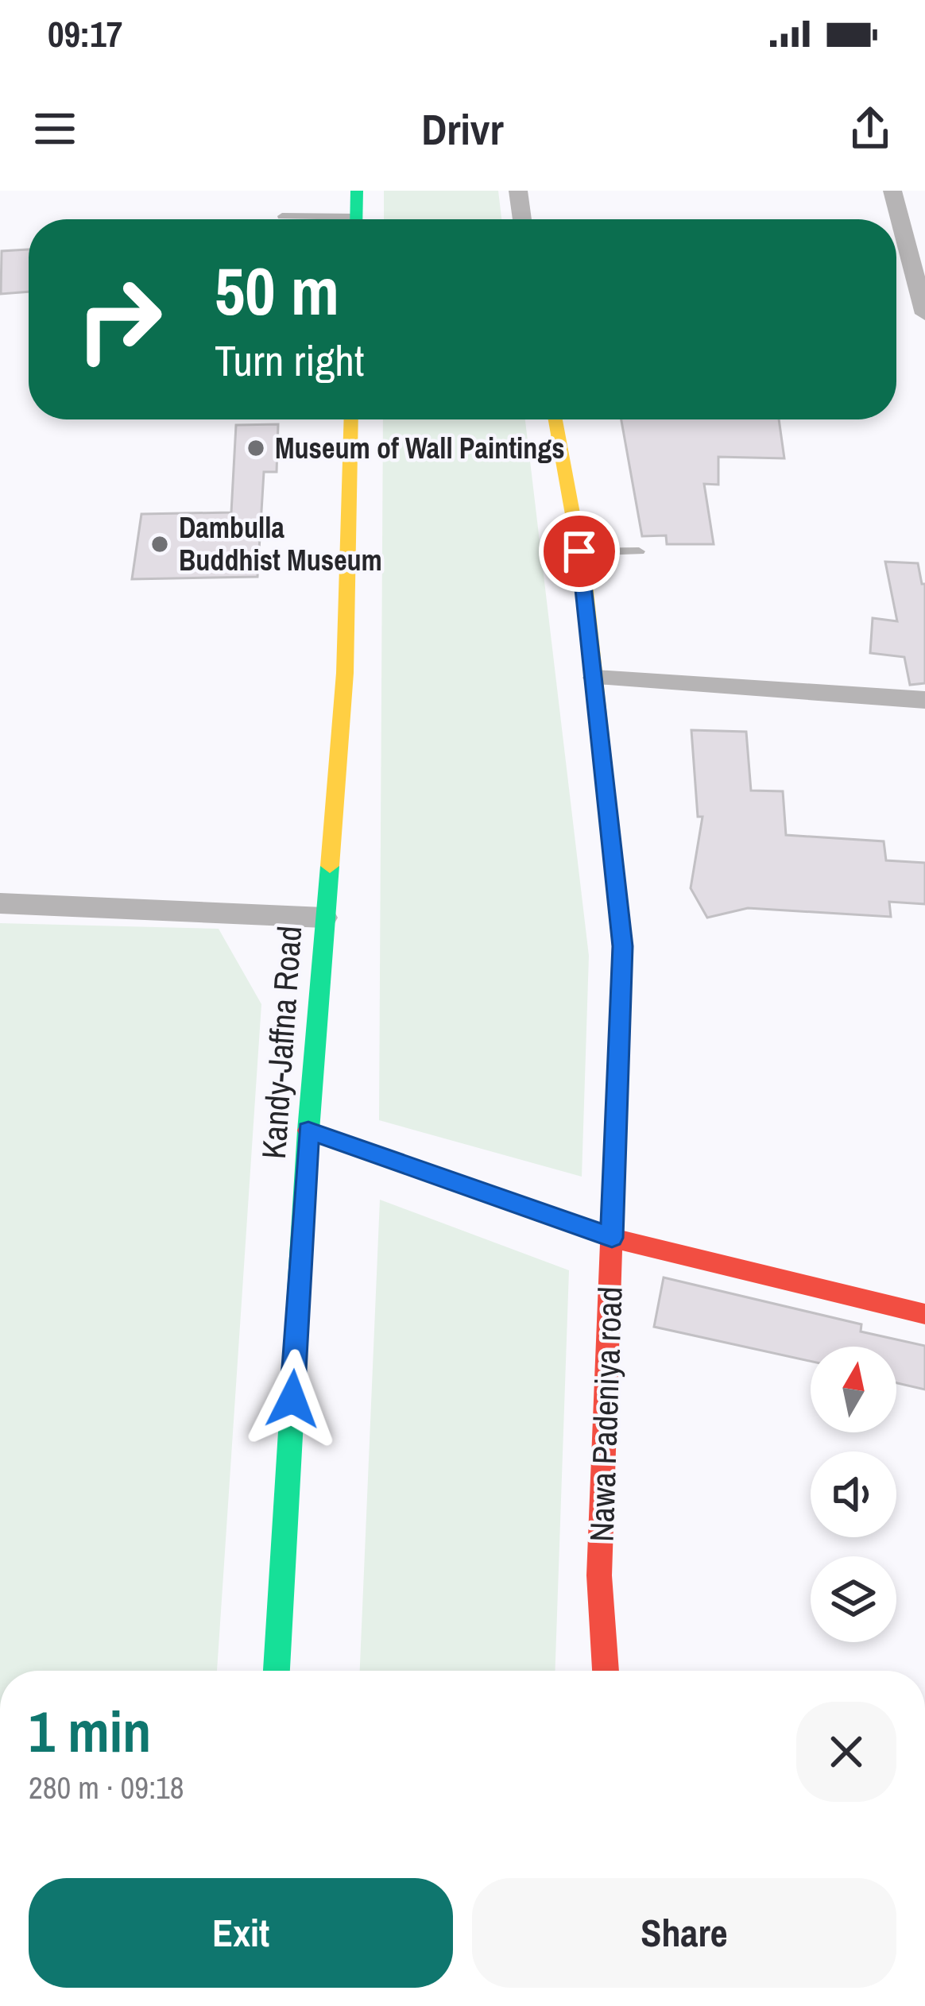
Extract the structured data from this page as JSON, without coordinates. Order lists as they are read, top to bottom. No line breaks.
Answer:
{"streets":{"main road":["Kandy-Jaffna Road","Nawa Padeniya road"]},"places":["Museum of Wall Paintings","Dambulla Buddhist Museum"],"north":"top","page":{"status":"09:17","header":"Drivr","turn":["50 m","Turn right"],"heading":["1 min","280 m · 09:18"],"buttons":["Exit","Share"]}}
